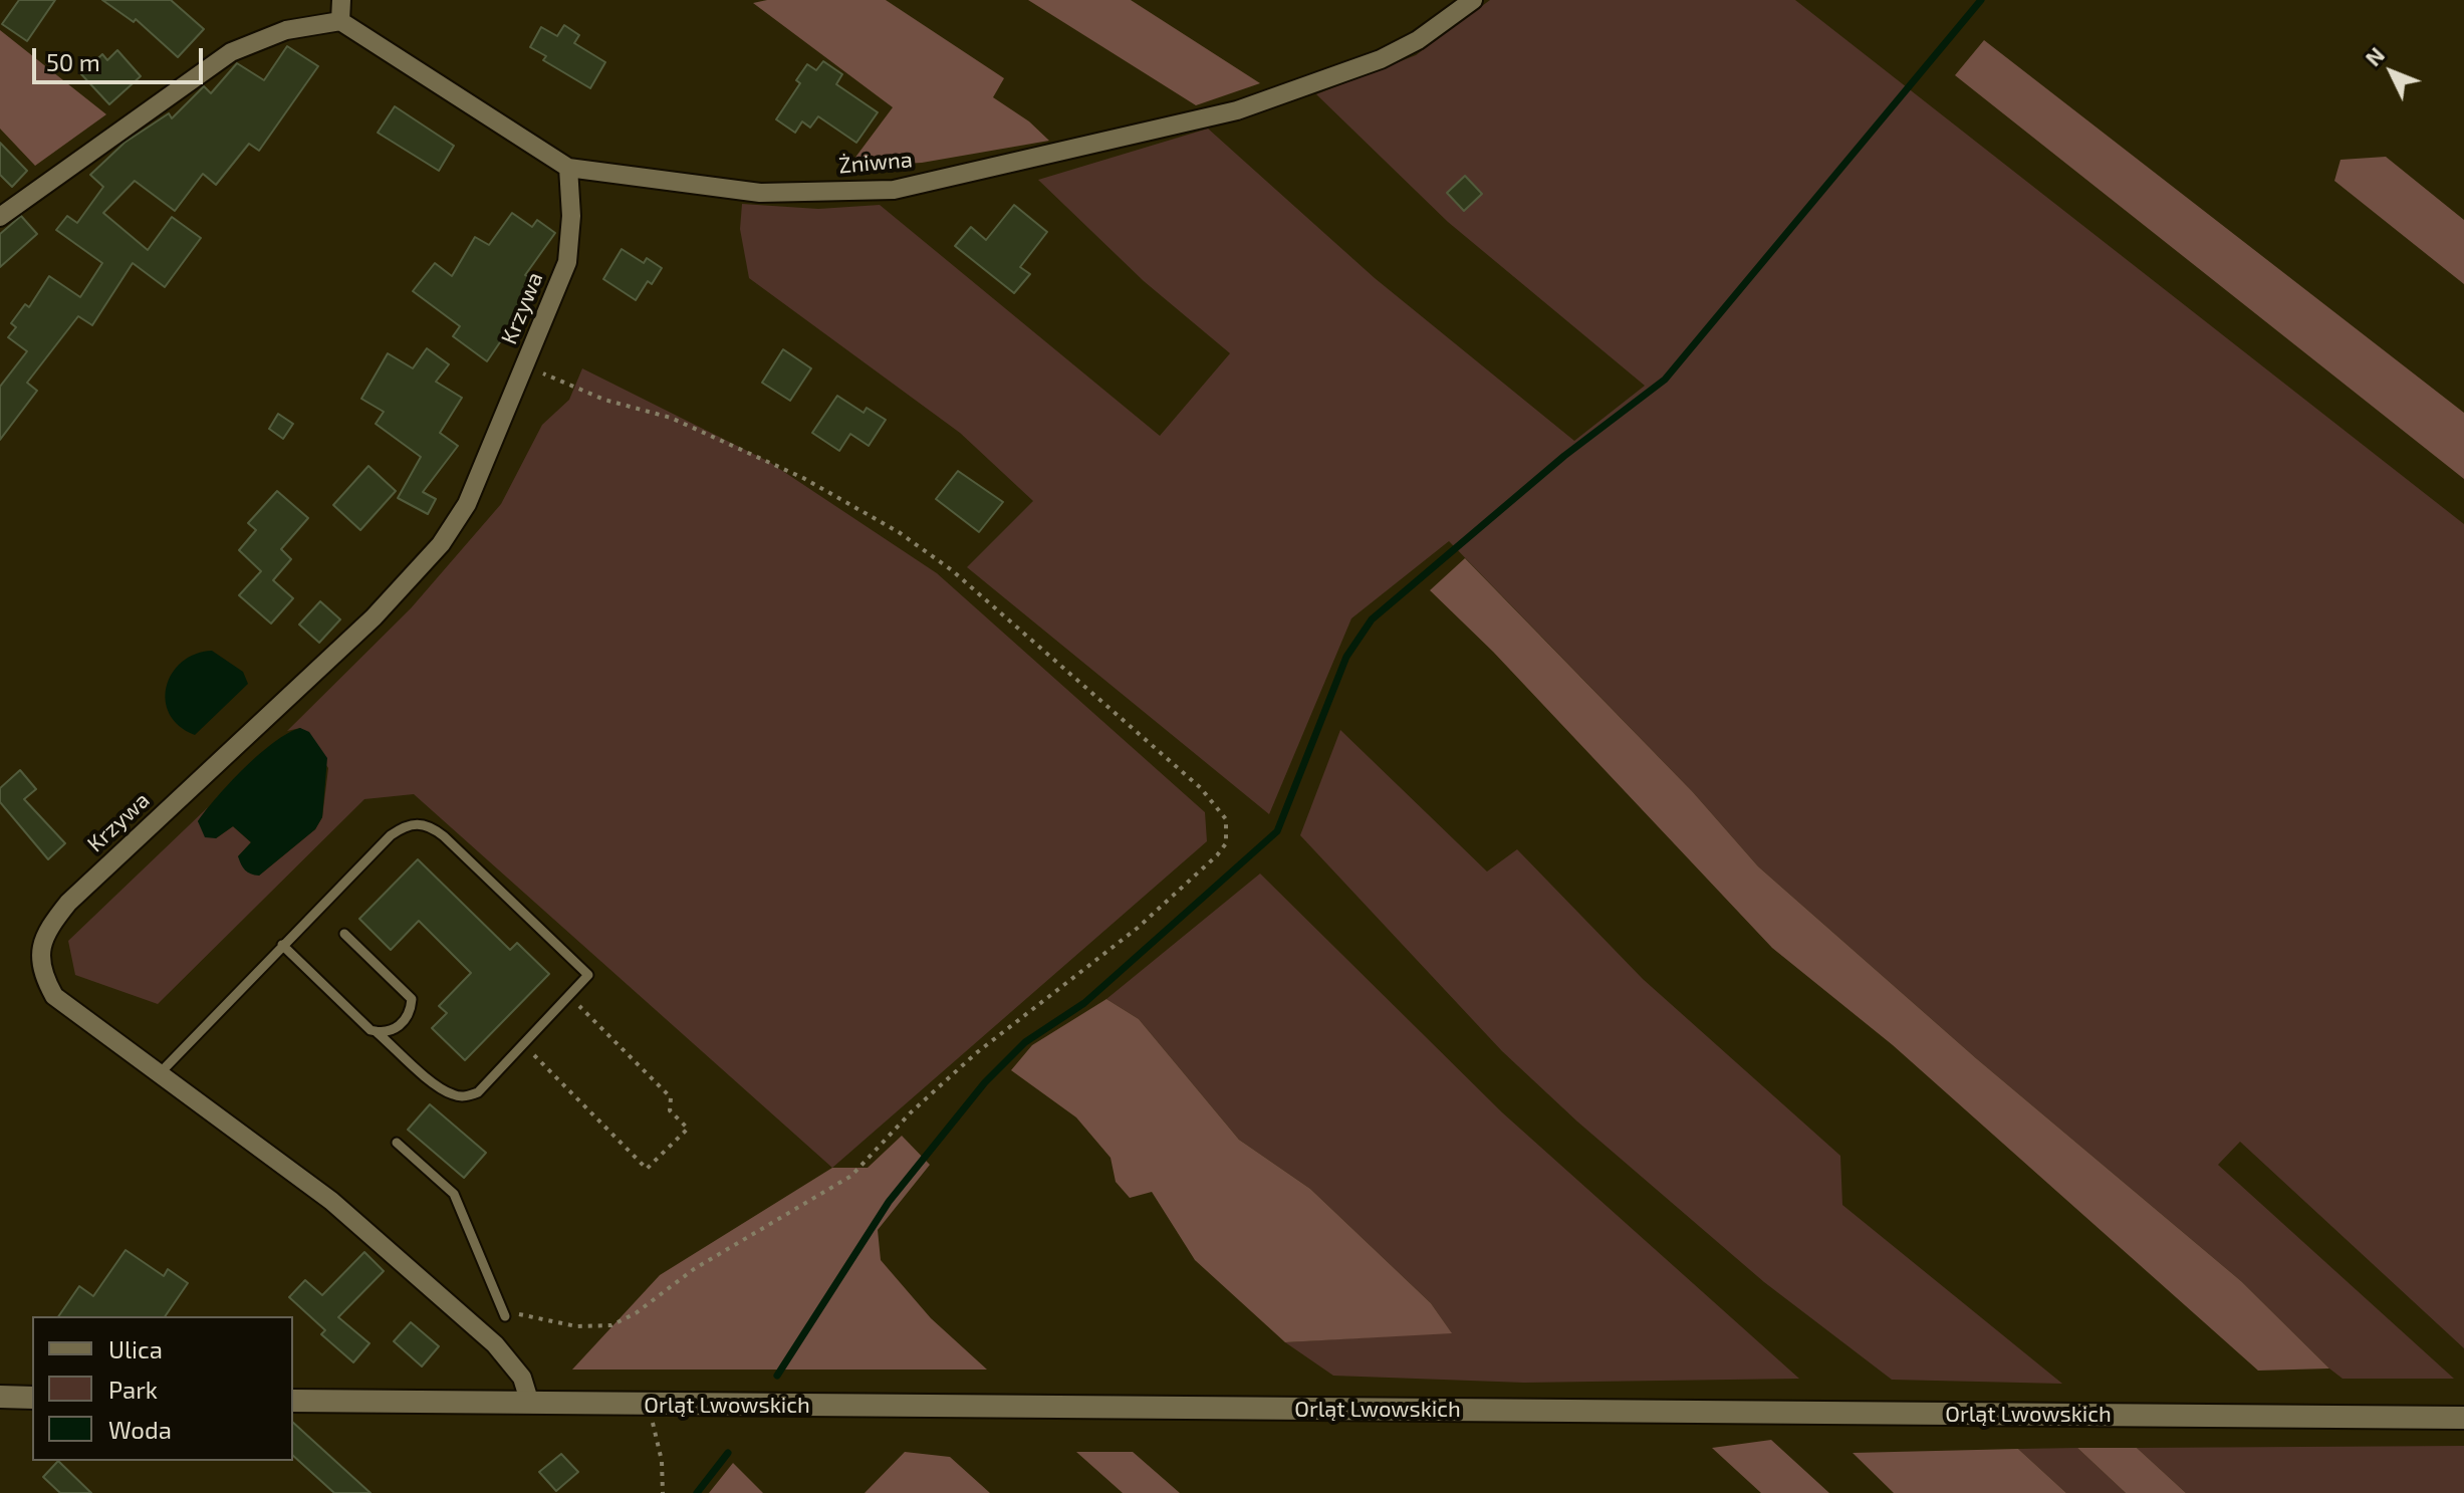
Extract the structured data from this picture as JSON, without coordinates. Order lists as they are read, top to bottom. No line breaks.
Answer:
{"streets":{"street":["Żniwna","Krzywa","Orląt Lwowskich"]},"crossings":[["Żniwna","Krzywa"],["Krzywa","Orląt Lwowskich"]],"legend":["Ulica","Park","Woda"],"scale_bar":"50 m","north":"top left"}
